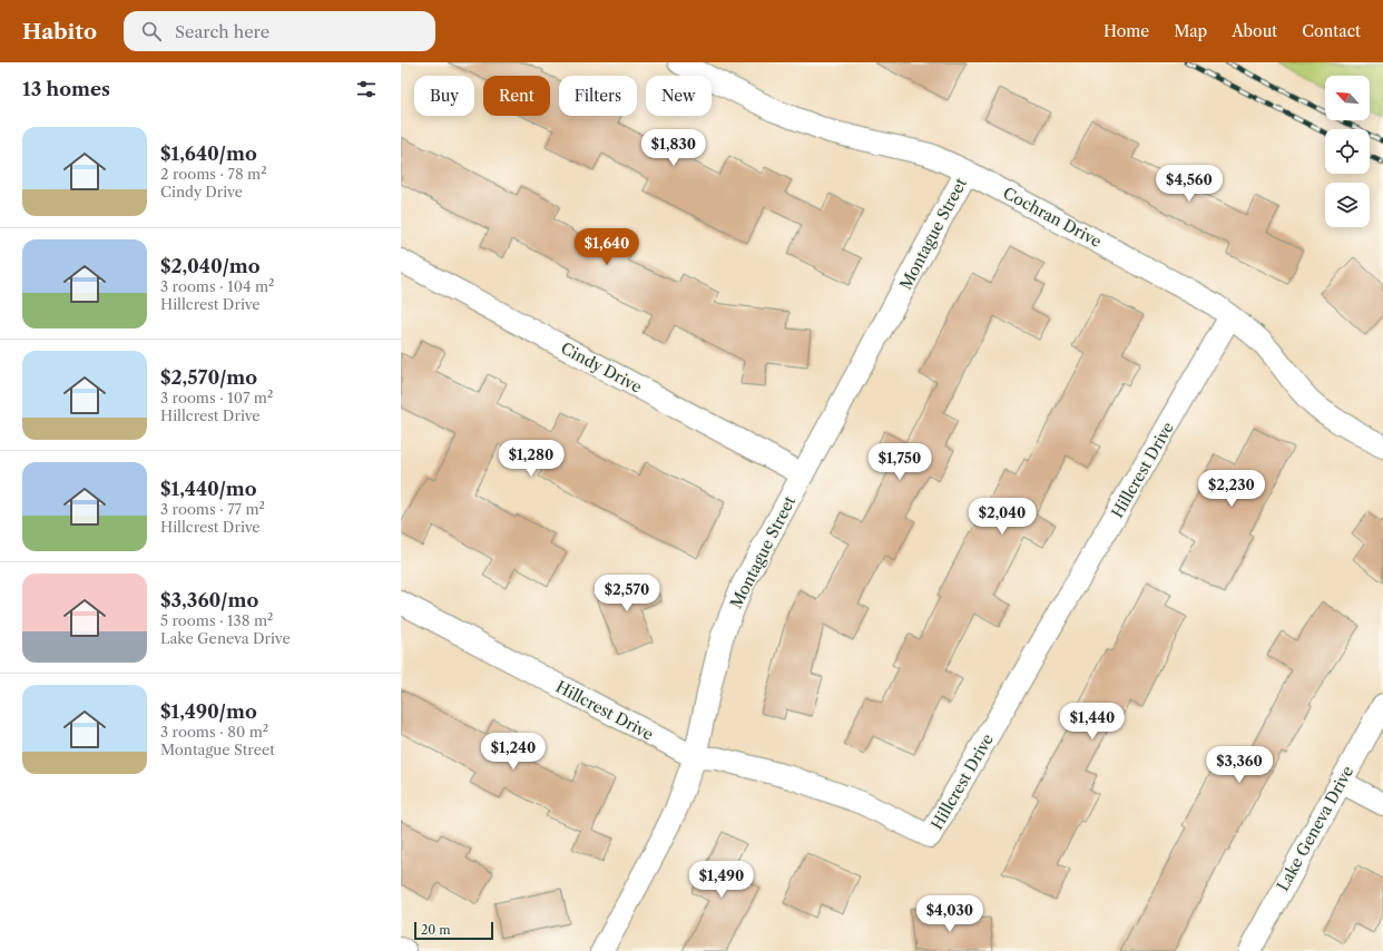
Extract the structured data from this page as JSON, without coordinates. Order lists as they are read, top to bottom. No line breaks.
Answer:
{"streets":{"street":["Cochran Drive","Montague Street","Cindy Drive","Hillcrest Drive","Lake Geneva Drive"]},"crossings":[["Cochran Drive","Montague Street"],["Cochran Drive","Hillcrest Drive"],["Montague Street","Cindy Drive"],["Montague Street","Hillcrest Drive"]],"scale_bar":"20 m","north":"top left","page":{"header":"Habito","search":"Search here","nav":["Home","Map","About","Contact"],"heading":"13 homes","chip":["Buy","Rent","Filters","New"],"list":[{"name":"$1,640/mo","note":"2 rooms · 78 m² · Cindy Drive"},{"name":"$2,040/mo","note":"3 rooms · 104 m² · Hillcrest Drive"},{"name":"$2,570/mo","note":"3 rooms · 107 m² · Hillcrest Drive"},{"name":"$1,440/mo","note":"3 rooms · 77 m² · Hillcrest Drive"},{"name":"$3,360/mo","note":"5 rooms · 138 m² · Lake Geneva Drive"},{"name":"$1,490/mo","note":"3 rooms · 80 m² · Montague Street"}],"price":["$1,830","$4,560","$1,640","$1,280","$1,750","$2,230","$2,040","$2,570","$1,440","$1,240","$3,360","$1,490","$4,030"],"scale":"20 m"}}
